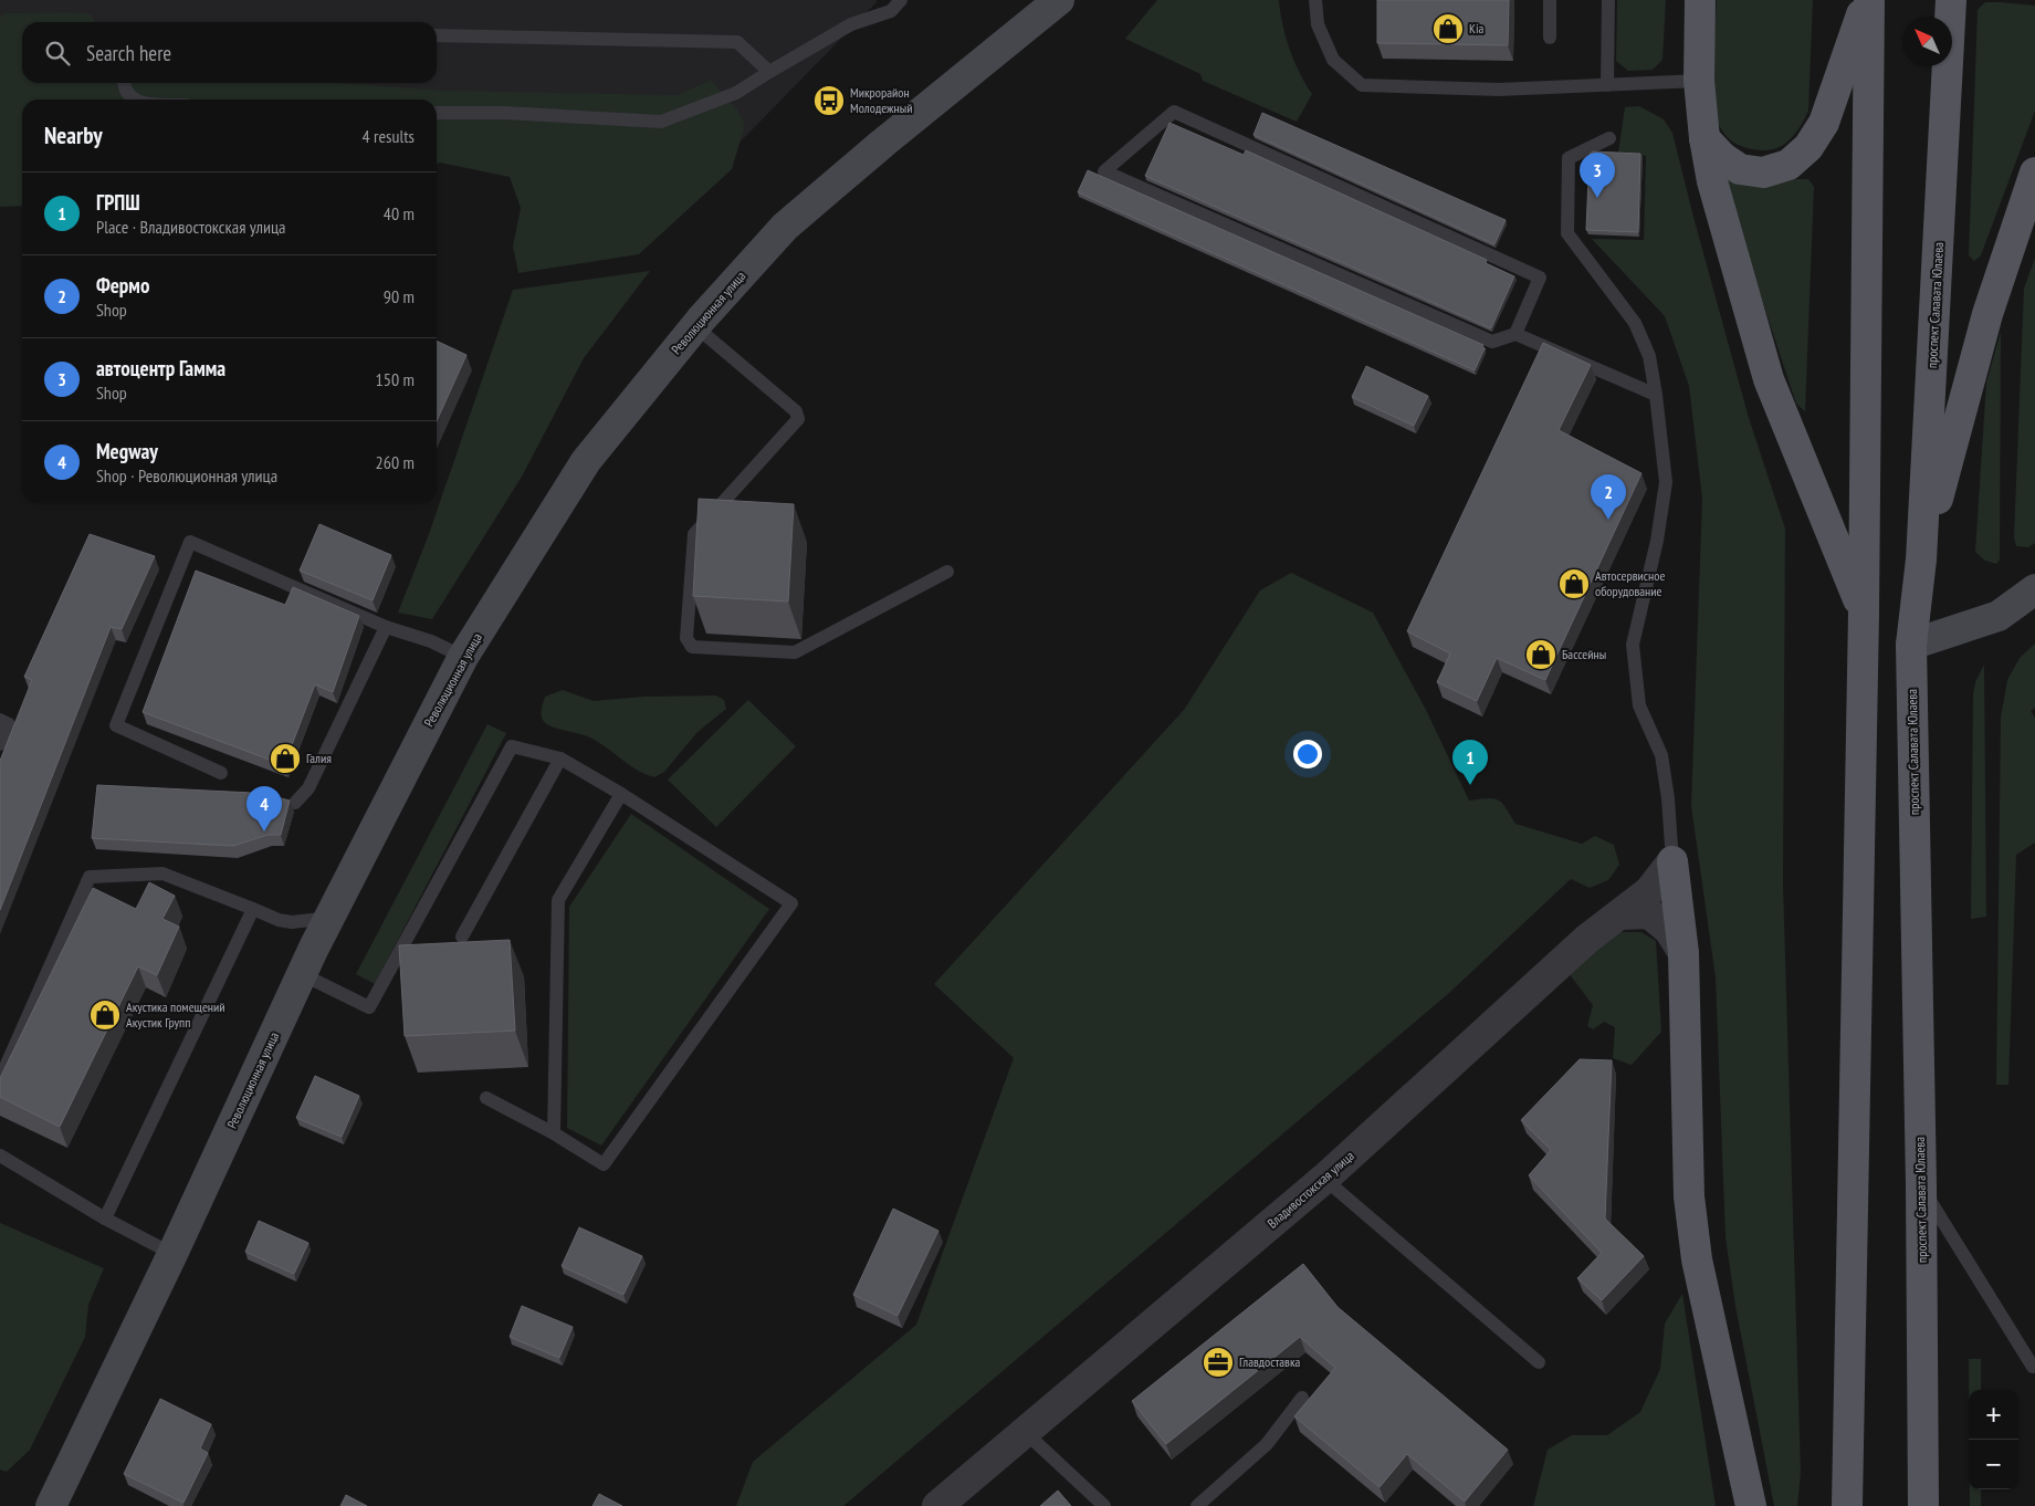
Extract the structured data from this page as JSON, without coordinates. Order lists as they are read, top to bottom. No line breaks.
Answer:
{"streets":{"main road":["проспект Салавата Юлаева","Революционная улица"],"street":["Владивостокская улица"]},"places":{"shop":["Kia","Автосервисное оборудование","Бассейны","Галия","Акустика помещений Акустик Групп"],"bus stop":["Микрорайон Молодежный"],"office":["Главдоставка"]},"north":"top left","page":{"search":"Search here","heading":["Nearby","4 results"],"pins":["3","2","1","4"],"list":[{"mark":"1","name":"ГРПШ","note":"Place · Владивостокская улица","value":"40 m"},{"mark":"2","name":"Фермо","note":"Shop","value":"90 m"},{"mark":"3","name":"автоцентр Гамма","note":"Shop","value":"150 m"},{"mark":"4","name":"Megway","note":"Shop · Революционная улица","value":"260 m"}],"map_buttons":["+","−"]}}
